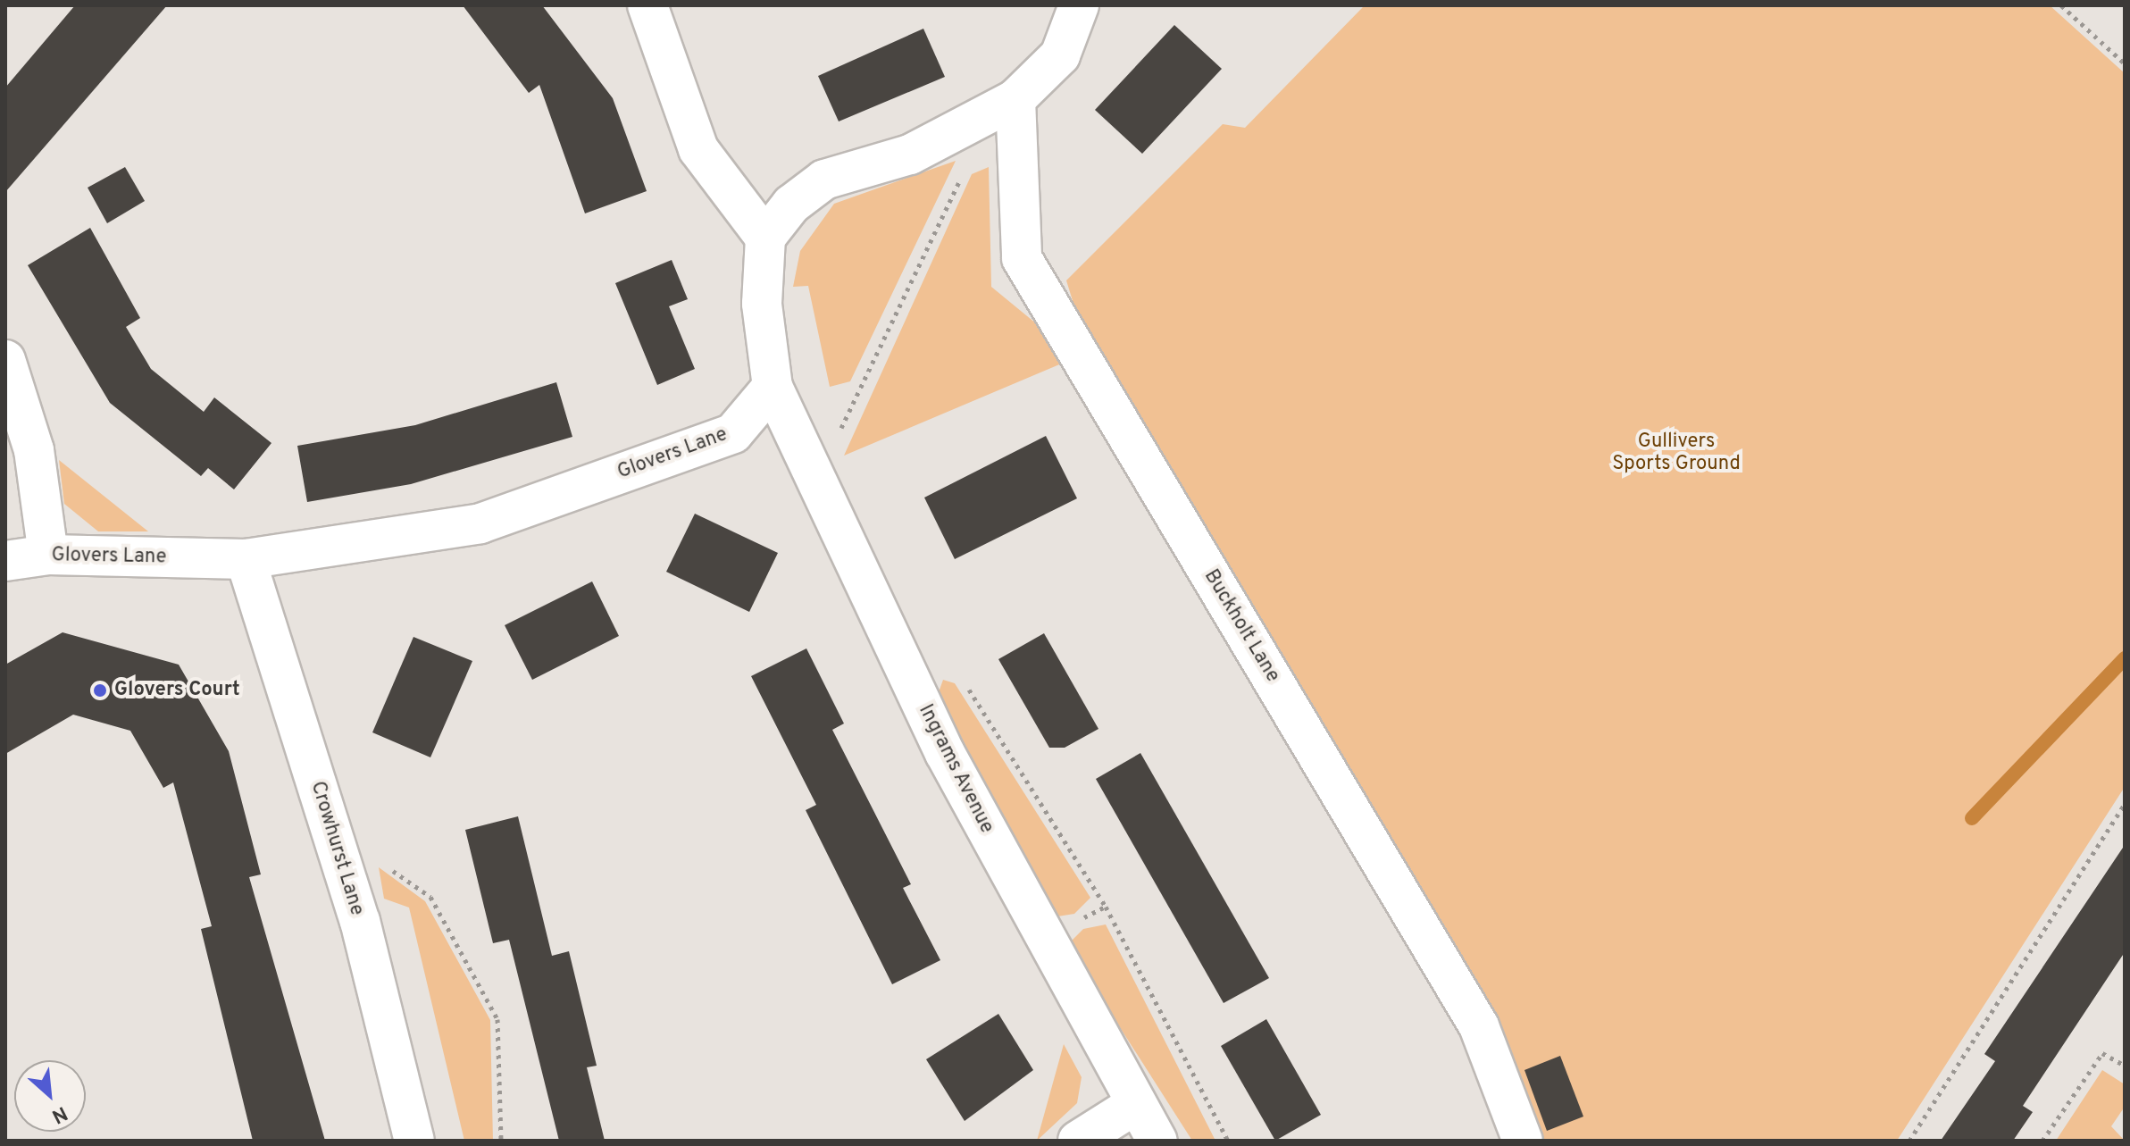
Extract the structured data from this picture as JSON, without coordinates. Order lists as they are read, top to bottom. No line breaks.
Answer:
{"streets":{"street":["Glovers Lane","Buckholt Lane","Ingrams Avenue","Crowhurst Lane"]},"crossings":[["Glovers Lane","Ingrams Avenue"],["Glovers Lane","Crowhurst Lane"]],"parks":["Gullivers Sports Ground"],"places":["Glovers Court"],"north":"bottom right"}
